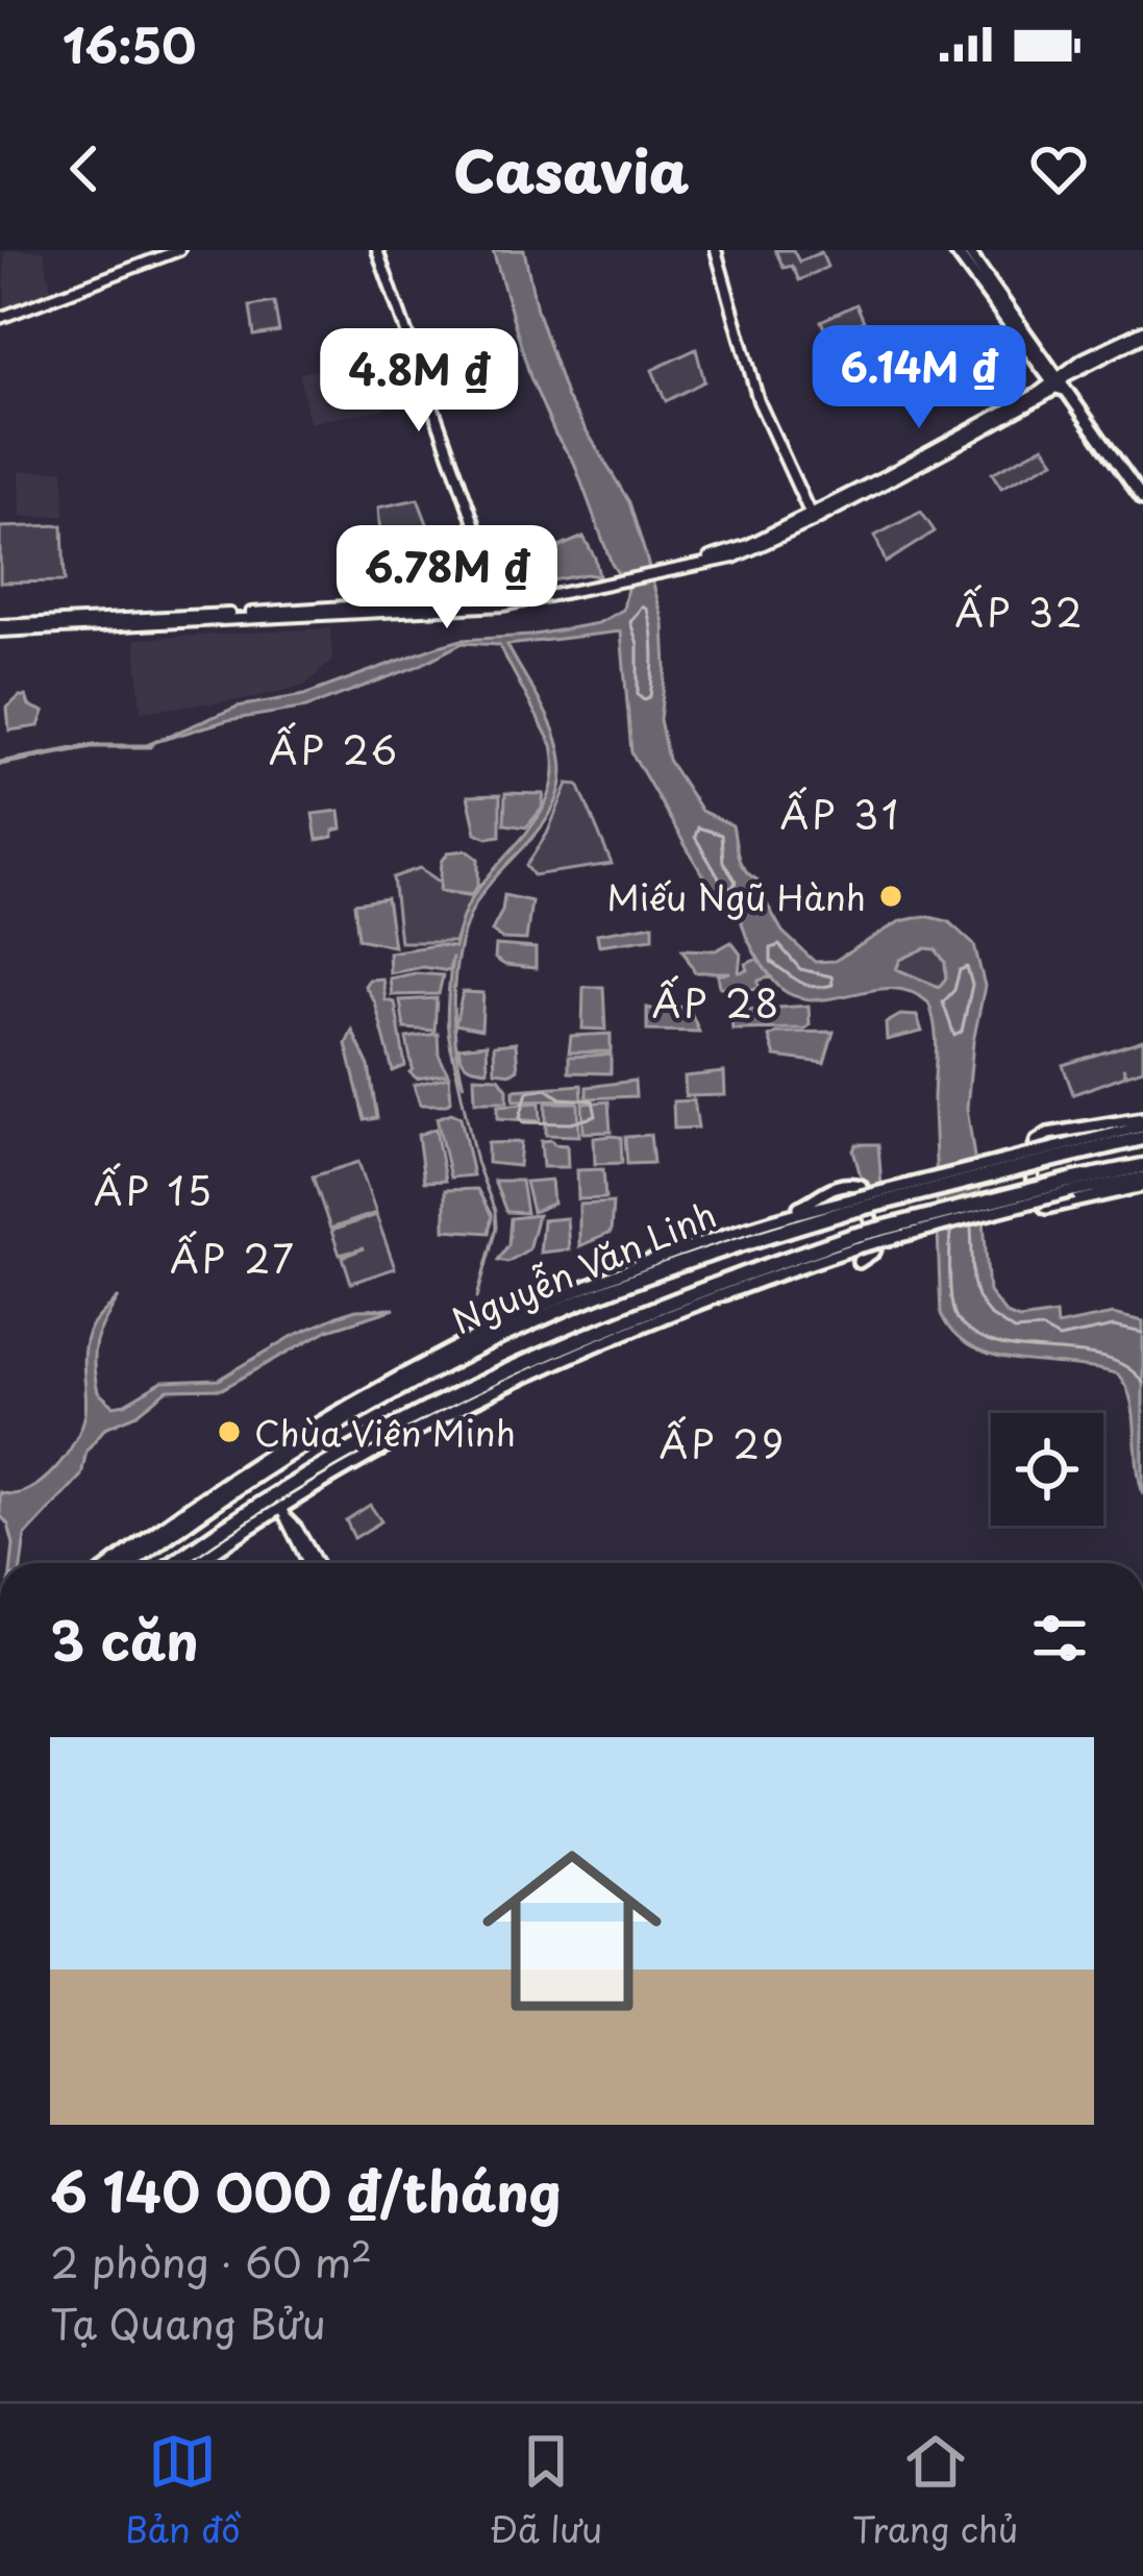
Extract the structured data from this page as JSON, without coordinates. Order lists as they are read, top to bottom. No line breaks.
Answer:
{"streets":{"highway":["Nguyễn Văn Linh"]},"districts":["ẤP 32","ẤP 26","ẤP 31","ẤP 28","ẤP 15","ẤP 27","ẤP 29"],"places":["Miếu Ngũ Hành","Chùa Viên Minh"],"page":{"status":"16:50","header":"Casavia","price":["6.14M ₫","4.8M ₫","6.78M ₫"],"heading":"3 căn","list":[{"name":"6 140 000 ₫/tháng","note":"2 phòng · 60 m² · Tạ Quang Bửu"}],"tabs":["Bản đồ","Đã lưu","Trang chủ"]}}
